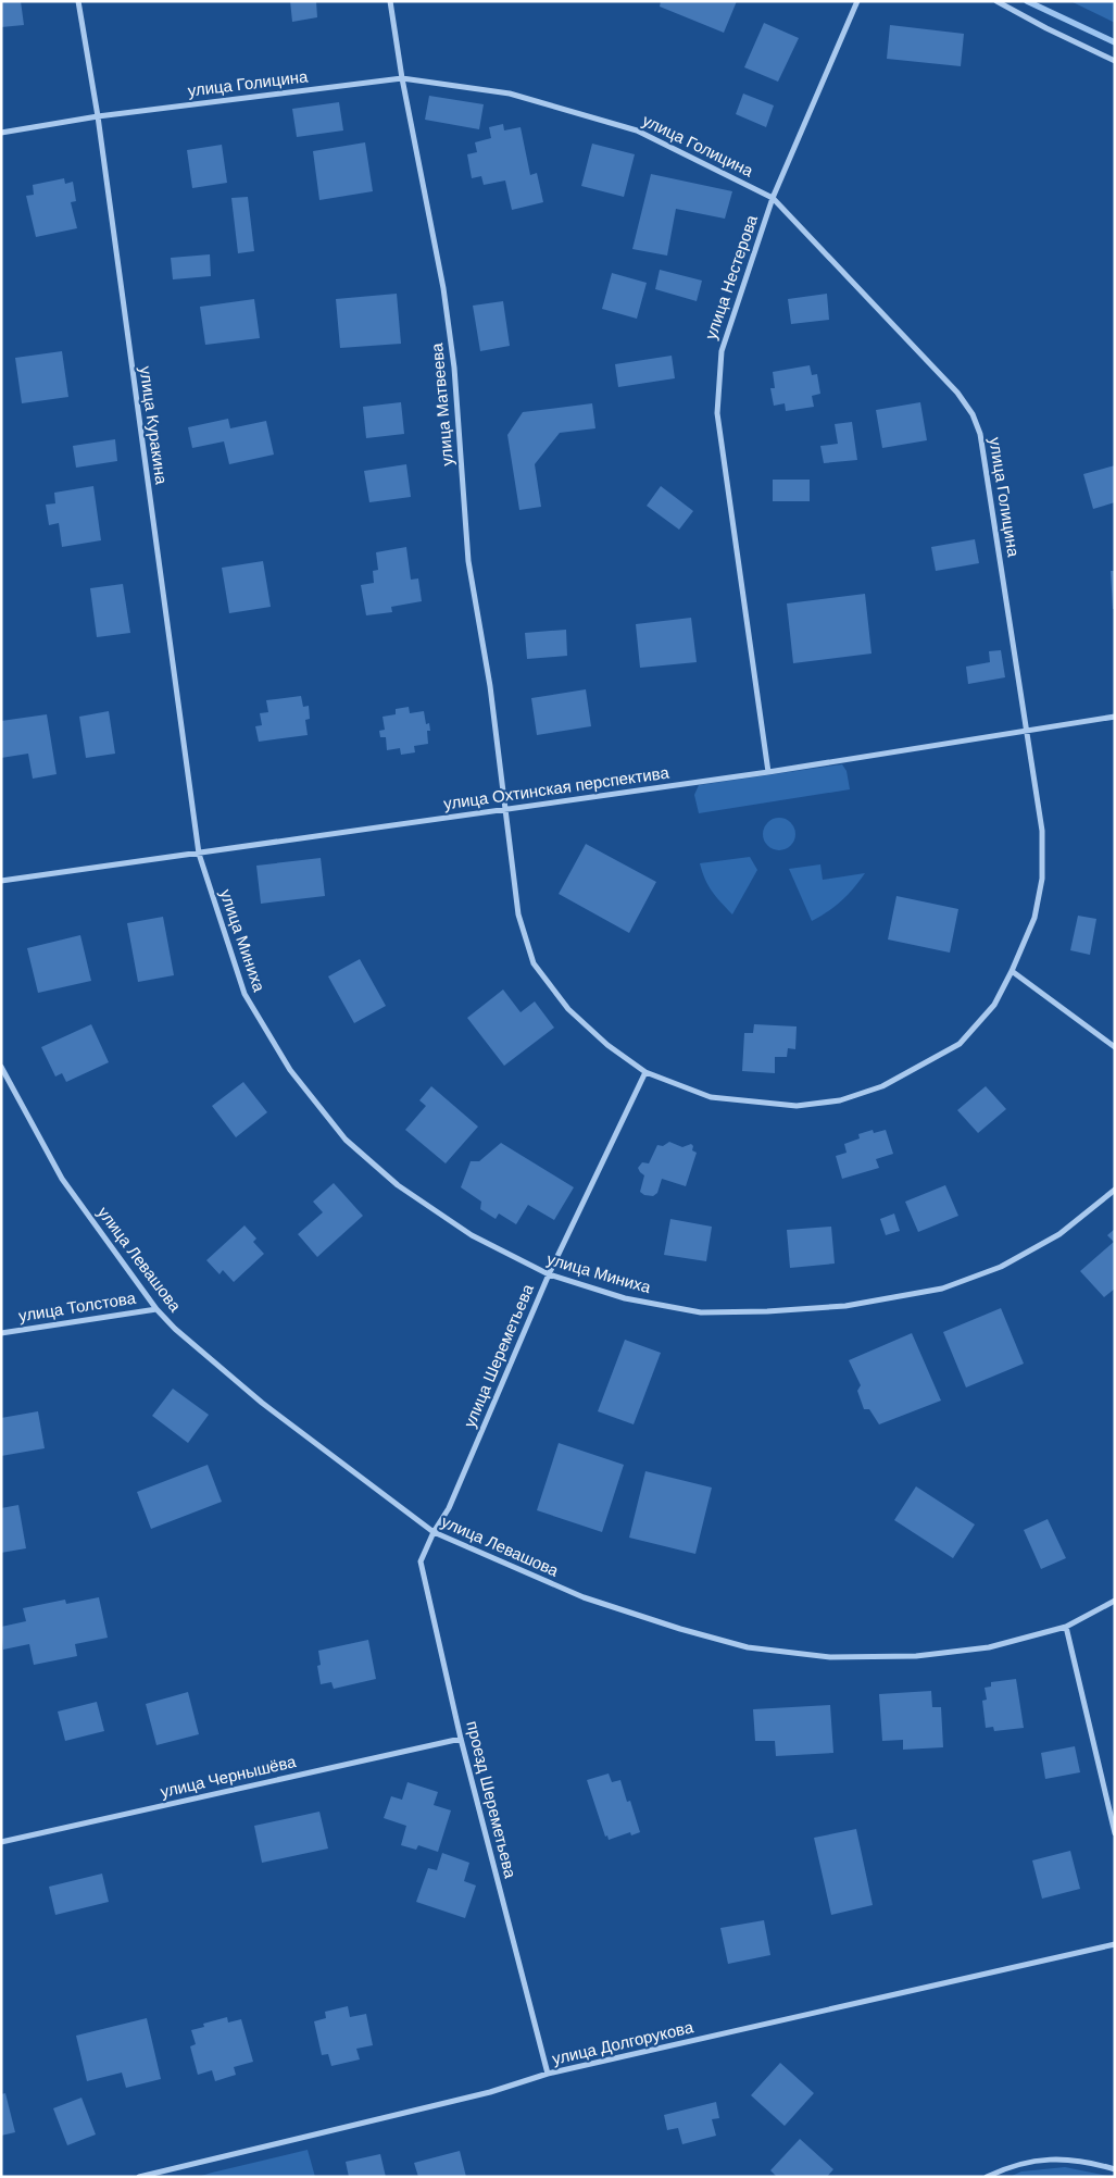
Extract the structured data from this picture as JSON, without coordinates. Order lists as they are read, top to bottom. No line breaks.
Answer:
{"streets":{"street":["улица Голицина","улица Нестерова","улица Матвеева","улица Куракина","улица Охтинская перспектива","улица Миниха","улица Левашова","улица Толстова","улица Шереметьева","улица Чернышёва","проезд Шереметьева","улица Долгорукова"]},"crossings":[["улица Голицина","улица Нестерова"],["улица Голицина","улица Матвеева"],["улица Голицина","улица Куракина"],["улица Голицина","улица Охтинская перспектива"],["улица Голицина","улица Шереметьева"],["улица Нестерова","улица Охтинская перспектива"],["улица Матвеева","улица Охтинская перспектива"],["улица Матвеева","улица Шереметьева"],["улица Куракина","улица Охтинская перспектива"],["улица Куракина","улица Миниха"],["улица Охтинская перспектива","улица Миниха"],["улица Миниха","улица Шереметьева"],["улица Левашова","улица Толстова"],["улица Левашова","улица Шереметьева"],["улица Левашова","проезд Шереметьева"],["улица Шереметьева","проезд Шереметьева"],["улица Чернышёва","проезд Шереметьева"],["проезд Шереметьева","улица Долгорукова"]]}
